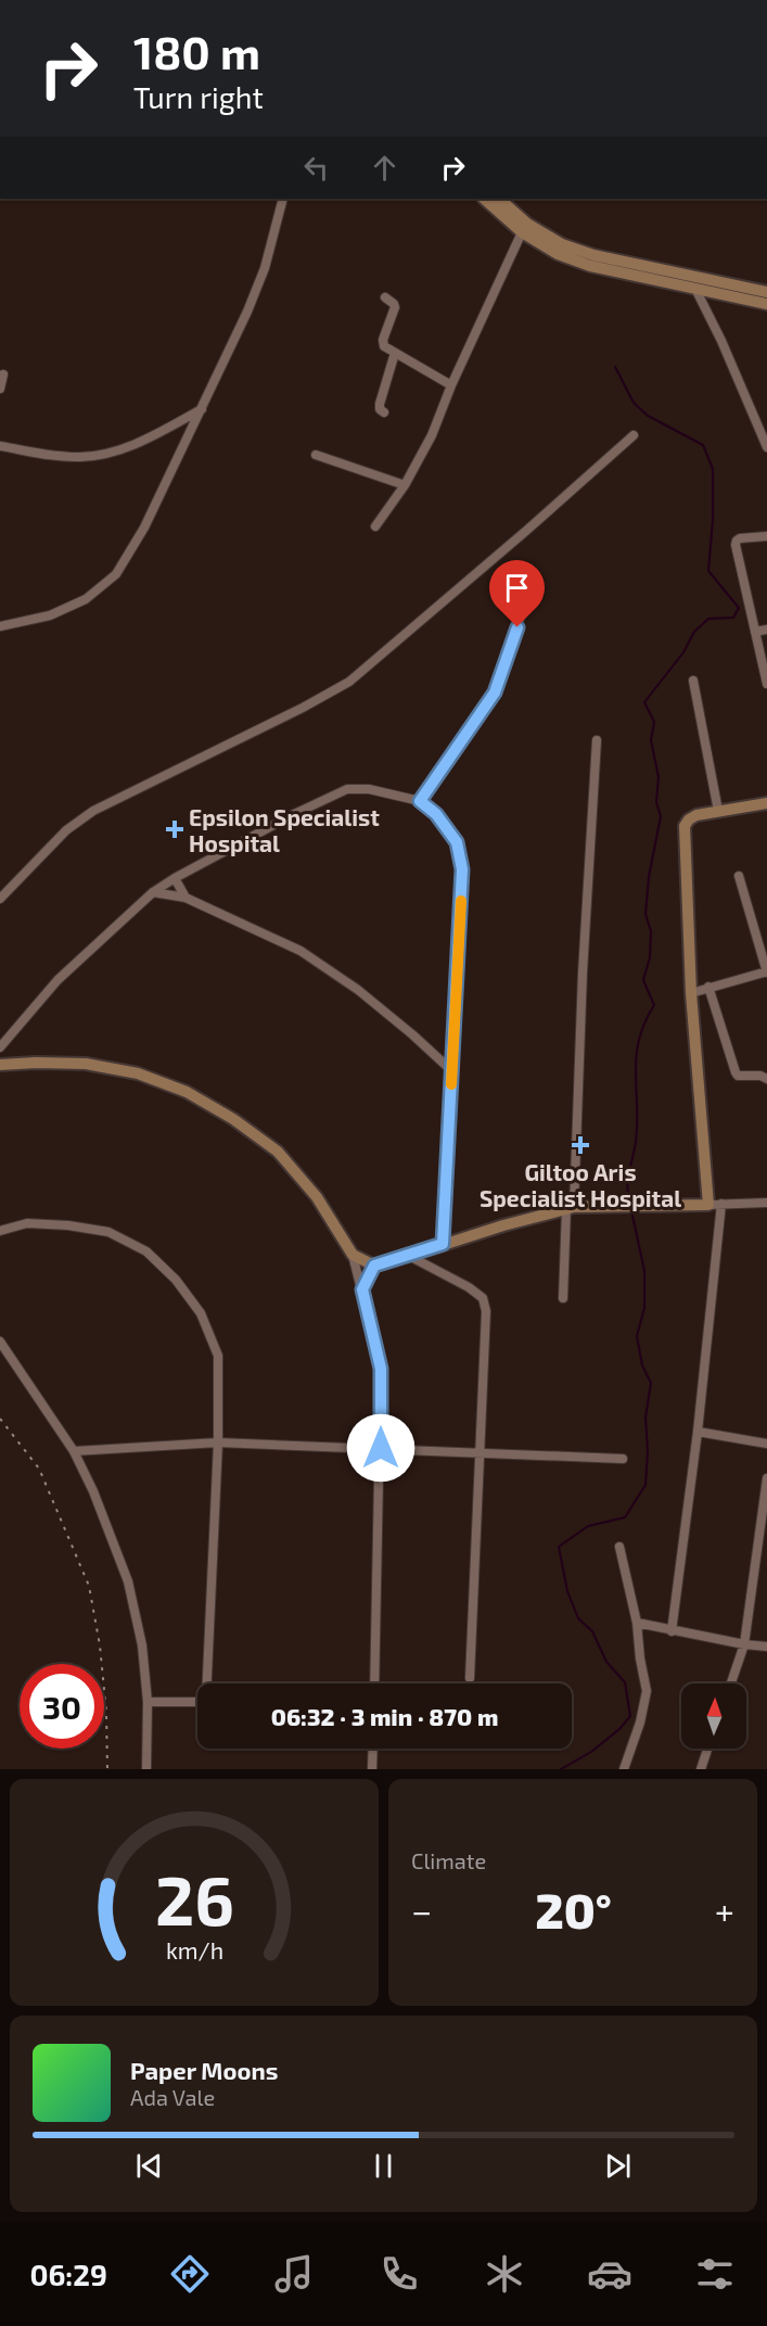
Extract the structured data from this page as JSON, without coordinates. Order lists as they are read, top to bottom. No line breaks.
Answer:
{"places":{"health":["Epsilon Specialist Hospital","Giltoo Aris Specialist Hospital"]},"north":"top","page":{"turn":["180 m","Turn right"],"limit":"30","trip":"06:32 · 3 min · 870 m","tile":"Climate","heat":["−","20°","+"],"song":["Paper Moons","Ada Vale"],"tabs":"06:29","gauge":["26","km/h"]}}
